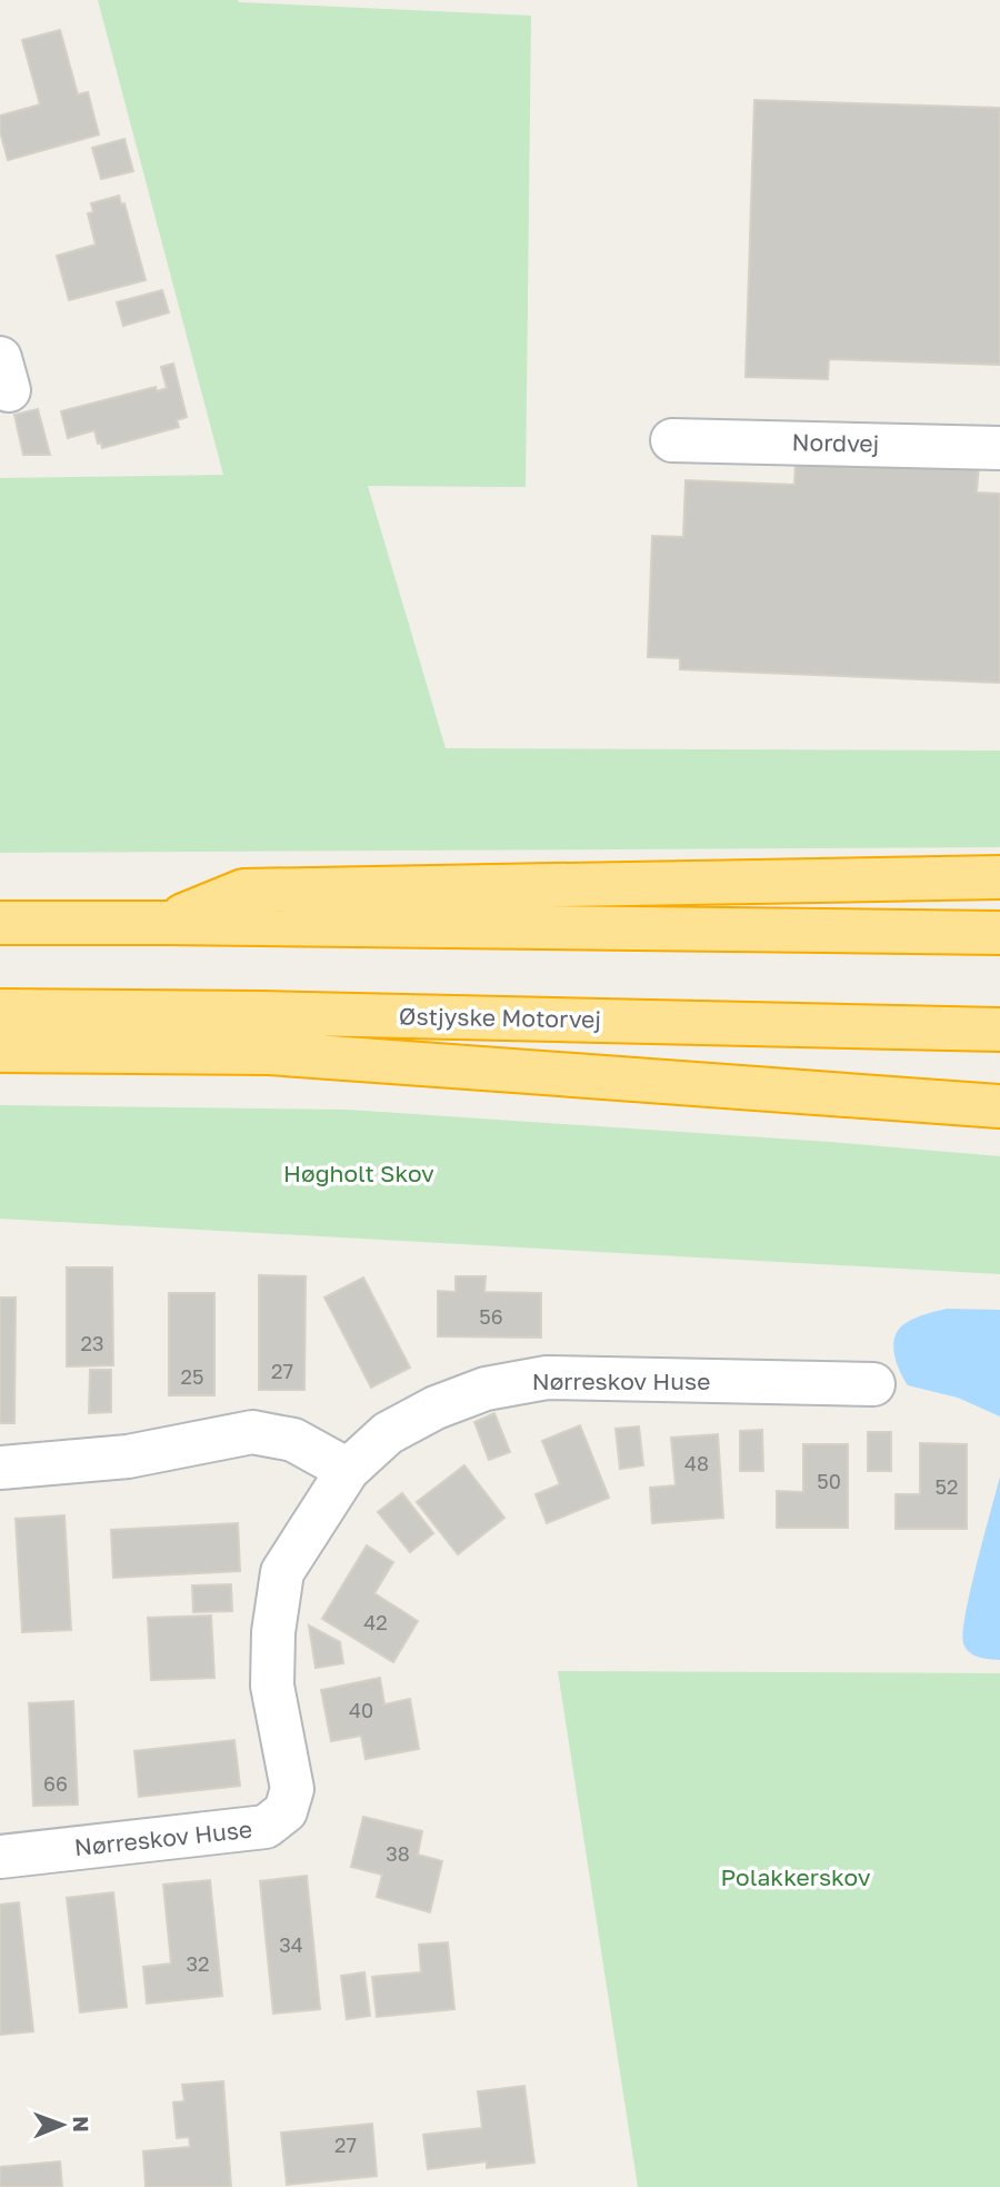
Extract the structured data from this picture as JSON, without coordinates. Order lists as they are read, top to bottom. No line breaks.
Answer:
{"streets":{"highway":["Østjyske Motorvej"],"street":["Nordvej","Nørreskov Huse"]},"parks":["Høgholt Skov","Polakkerskov"],"house_numbers":["56","23","27","25","48","50","52","42","40","66","38","34","32","27"],"north":"right"}
